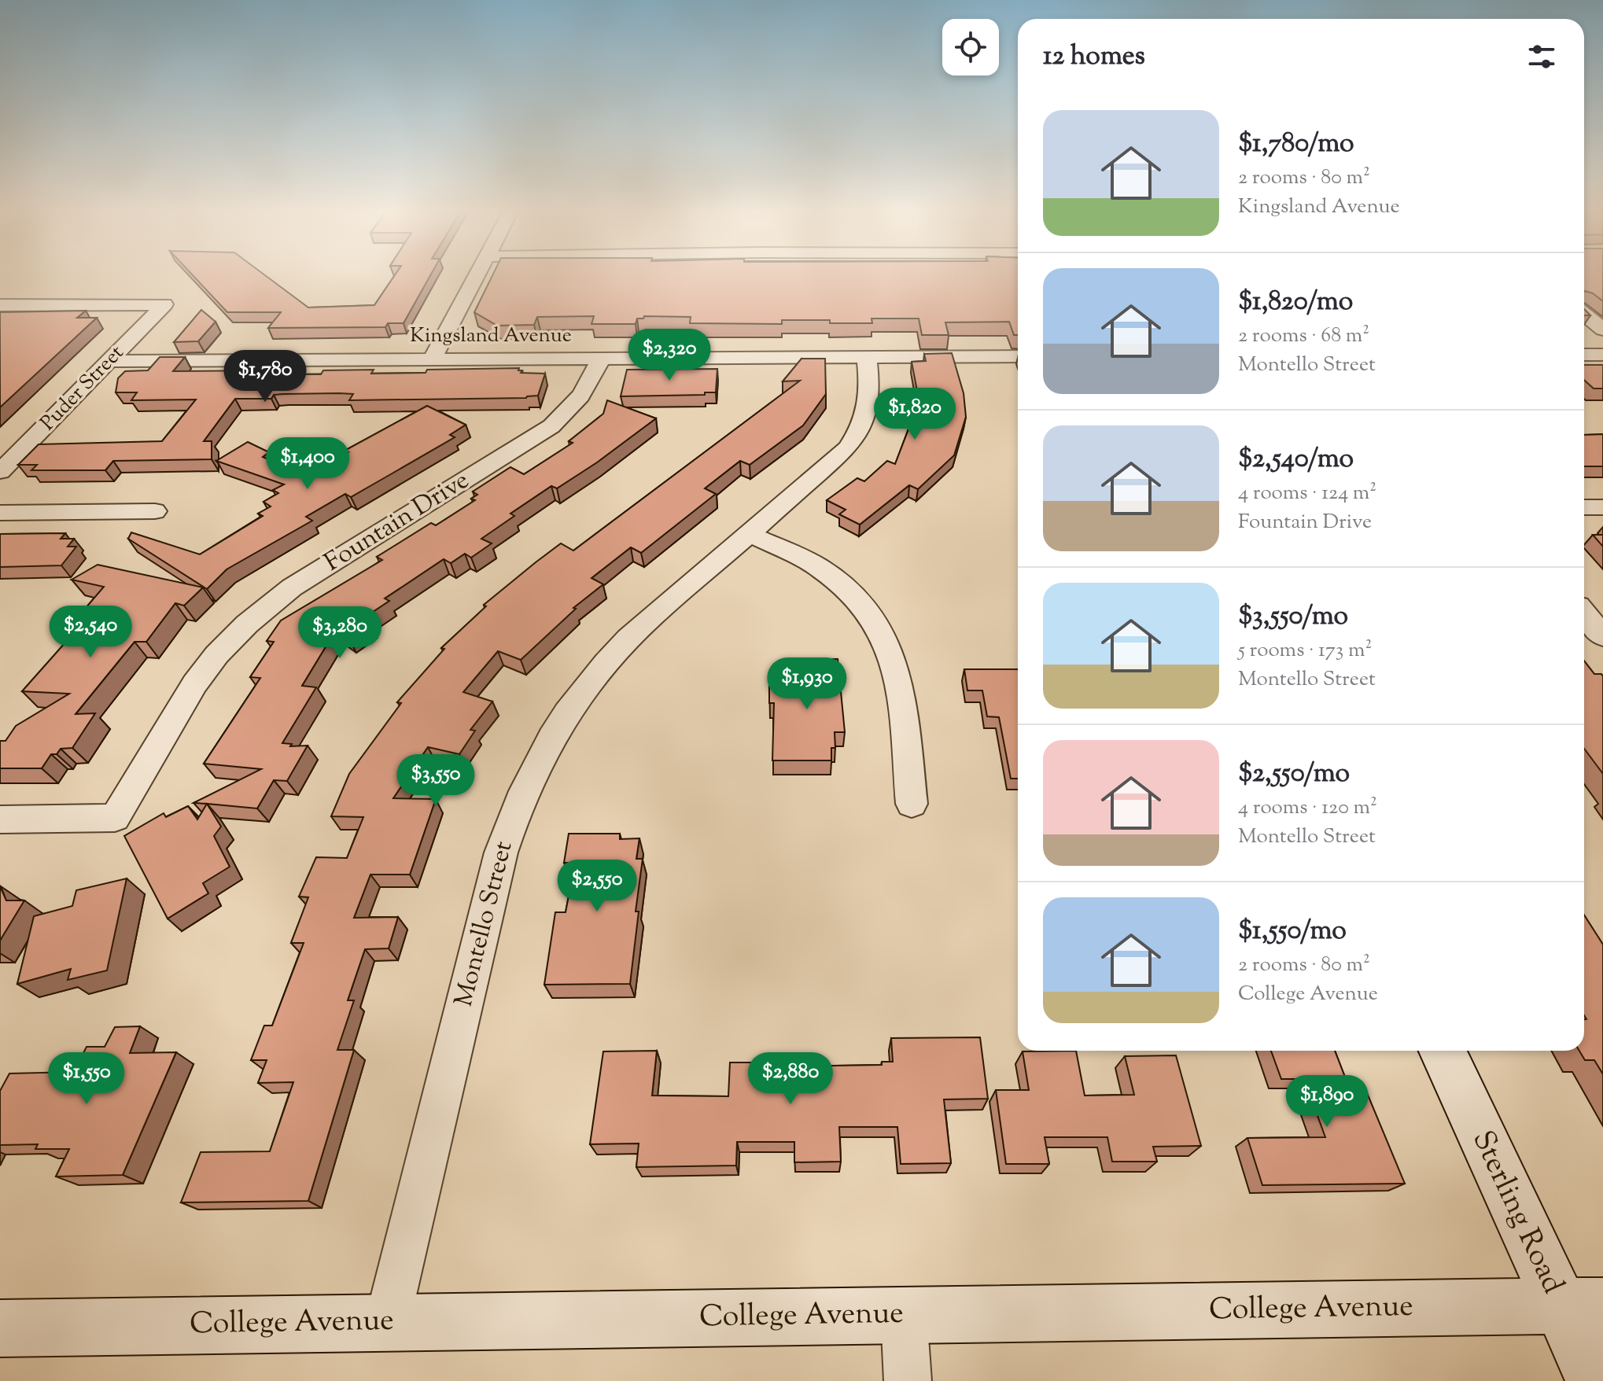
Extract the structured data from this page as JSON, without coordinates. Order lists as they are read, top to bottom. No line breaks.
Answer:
{"streets":{"street":["Kingsland Avenue","Puder Street","Fountain Drive","Montello Street","Sterling Road","College Avenue"]},"crossings":[["Kingsland Avenue","Puder Street"],["Kingsland Avenue","Fountain Drive"],["Kingsland Avenue","Montello Street"],["Montello Street","College Avenue"],["Sterling Road","College Avenue"]],"page":{"heading":"12 homes","list":[{"name":"$1,780/mo","note":"2 rooms · 80 m² · Kingsland Avenue"},{"name":"$1,820/mo","note":"2 rooms · 68 m² · Montello Street"},{"name":"$2,540/mo","note":"4 rooms · 124 m² · Fountain Drive"},{"name":"$3,550/mo","note":"5 rooms · 173 m² · Montello Street"},{"name":"$2,550/mo","note":"4 rooms · 120 m² · Montello Street"},{"name":"$1,550/mo","note":"2 rooms · 80 m² · College Avenue"}],"price":["$2,320","$1,780","$1,820","$1,400","$2,540","$3,280","$1,930","$3,550","$2,550","$1,550","$2,880","$1,890"]}}
